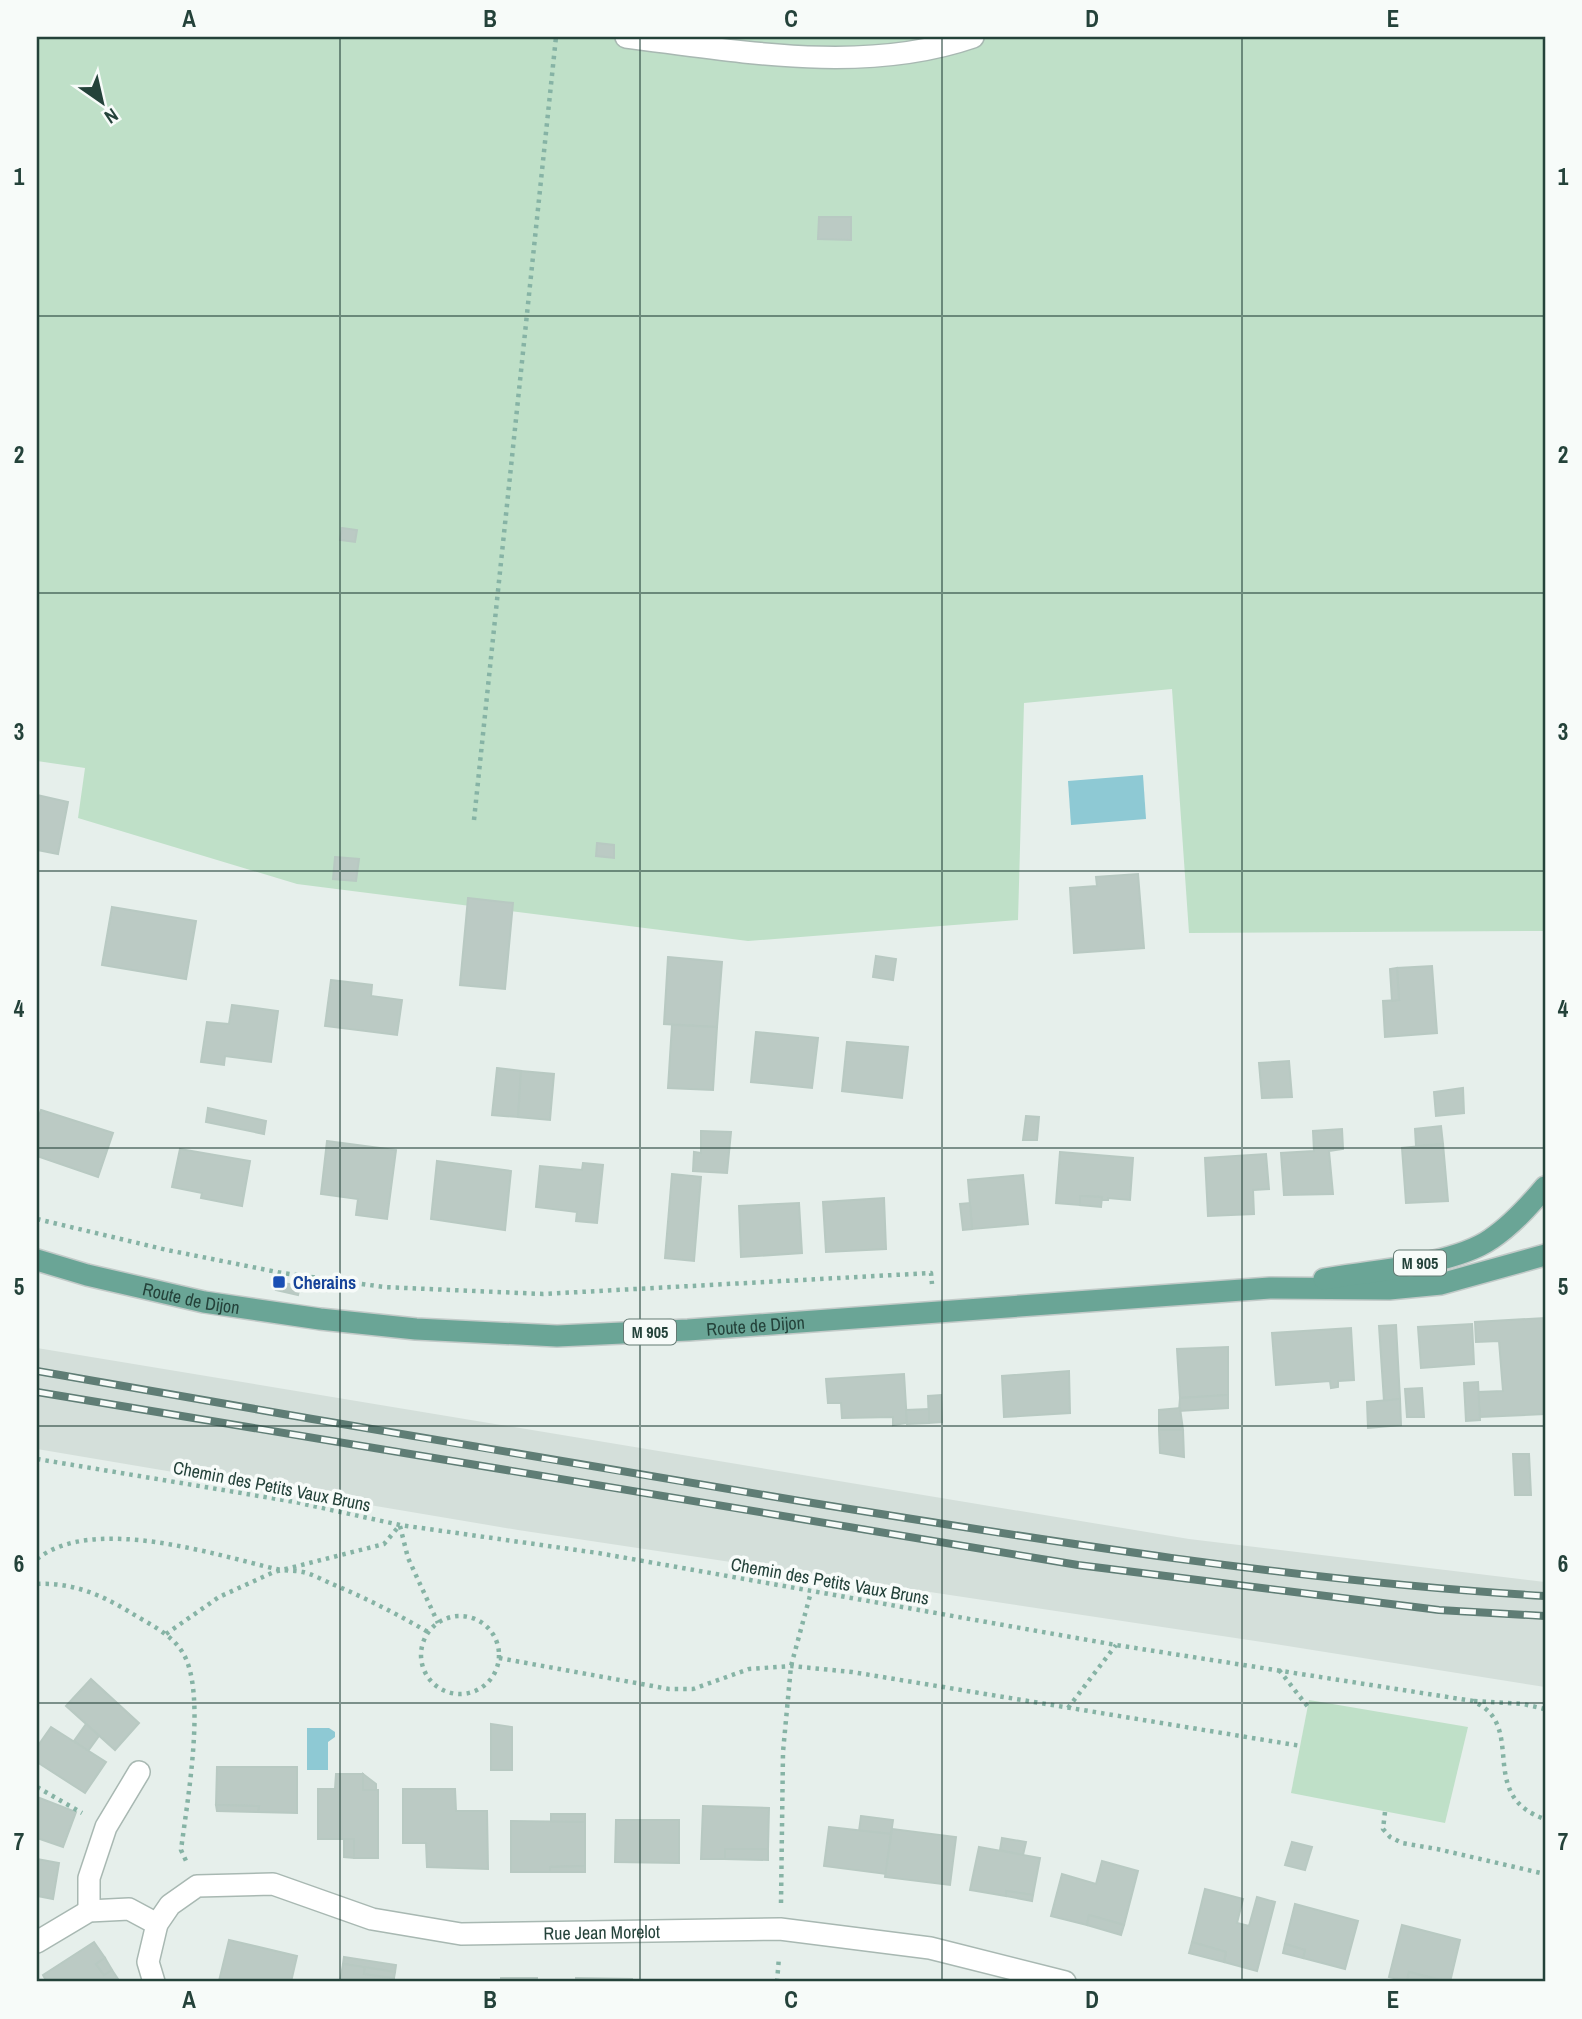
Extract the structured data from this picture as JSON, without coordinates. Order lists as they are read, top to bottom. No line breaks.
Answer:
{"streets":{"main road":["M 905","Route de Dijon"],"street":["Rue Jean Morelot"],"path":["Chemin des Petits Vaux Bruns"]},"places":{"transit":["Cherains"]},"north":"bottom right","grid":{"columns":["A","B","C","D","E"],"rows":["1","2","3","4","5","6","7"]}}
